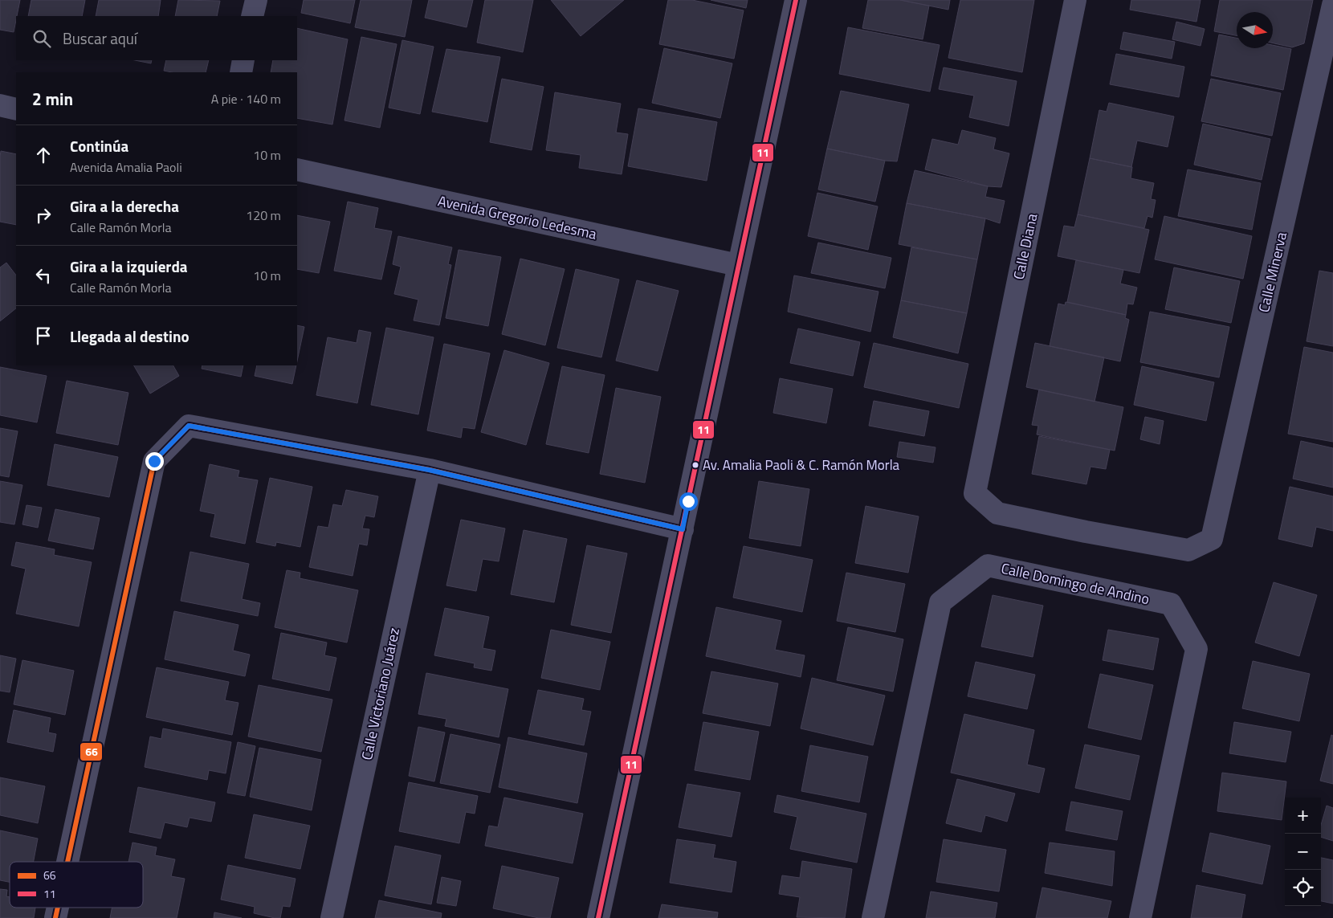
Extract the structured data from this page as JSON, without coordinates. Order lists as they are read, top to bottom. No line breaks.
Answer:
{"streets":{"street":["Avenida Gregorio Ledesma","Calle Diana","Calle Minerva","Calle Domingo de Andino","Calle Victoriano Juárez"]},"crossings":[["Calle Diana","Calle Minerva"]],"places":["Av. Amalia Paoli & C. Ramón Morla"],"lines":["transit line 11","transit line 66"],"legend":["66","11"],"north":"right","page":{"search":"Buscar aquí","heading":["2 min","A pie · 140 m"],"list":[["Continúa","Avenida Amalia Paoli","10 m"],["Gira a la derecha","Calle Ramón Morla","120 m"],["Gira a la izquierda","Calle Ramón Morla","10 m"],"Llegada al destino"],"map_buttons":["+","−"]}}
